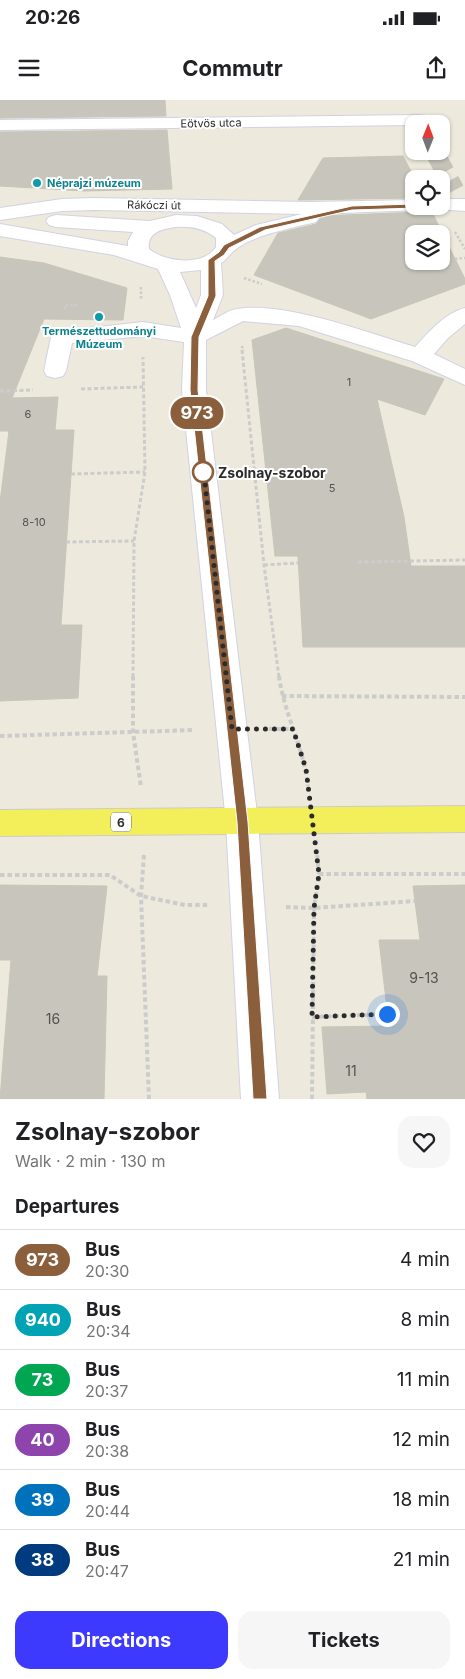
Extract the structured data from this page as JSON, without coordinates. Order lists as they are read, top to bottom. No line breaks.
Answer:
{"streets":{"main road":["6"],"street":["Eötvös utca","Rákóczi út"]},"places":["Néprajzi múzeum","Természettudományi Múzeum","Zsolnay-szobor"],"lines":["bus line 973"],"house_numbers":["1","6","5","8-10","9-13","16","11"],"north":"top","page":{"status":"20:26","header":"Commutr","on_map":"973","heading":[["Zsolnay-szobor","Walk · 2 min · 130 m"],"Departures"],"list":[{"mark":"973","name":"Bus","note":"20:30","value":"4 min"},{"mark":"940","name":"Bus","note":"20:34","value":"8 min"},{"mark":"73","name":"Bus","note":"20:37","value":"11 min"},{"mark":"40","name":"Bus","note":"20:38","value":"12 min"},{"mark":"39","name":"Bus","note":"20:44","value":"18 min"},{"mark":"38","name":"Bus","note":"20:47","value":"21 min"}],"buttons":["Directions","Tickets"]}}
